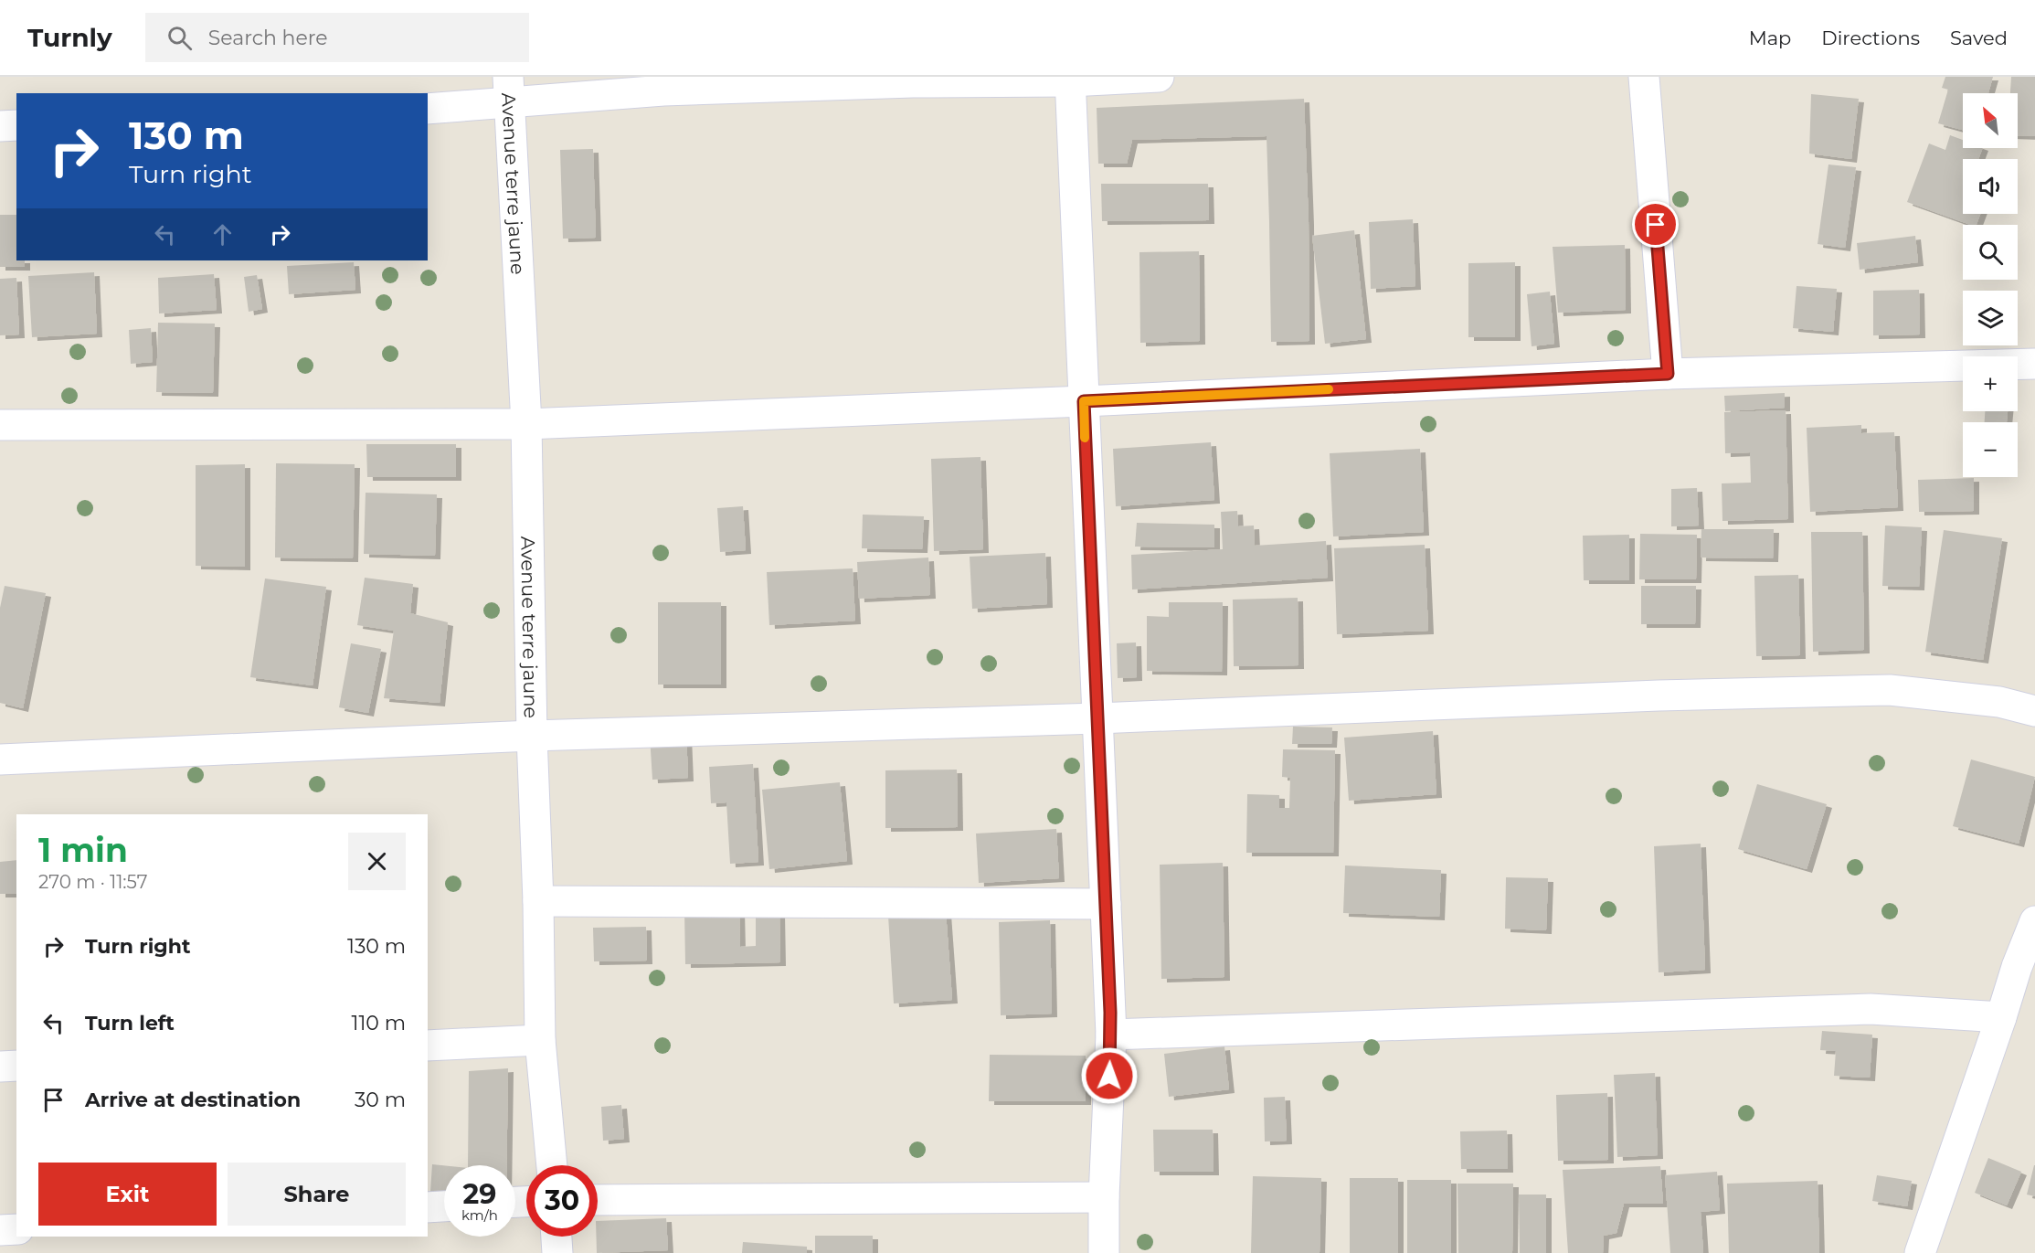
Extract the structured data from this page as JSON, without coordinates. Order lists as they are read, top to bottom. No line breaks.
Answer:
{"streets":{"street":["Avenue terre jaune"]},"north":"top left","page":{"header":"Turnly","search":"Search here","nav":["Map","Directions","Saved"],"map_buttons":["+","−"],"turn":["130 m","Turn right"],"heading":["1 min","270 m · 11:57"],"list":[{"name":"Turn right","value":"130 m"},{"name":"Turn left","value":"110 m"},{"name":"Arrive at destination","value":"30 m"}],"buttons":["Exit","Share"],"speed":"29 km/h","limit":"30"}}
